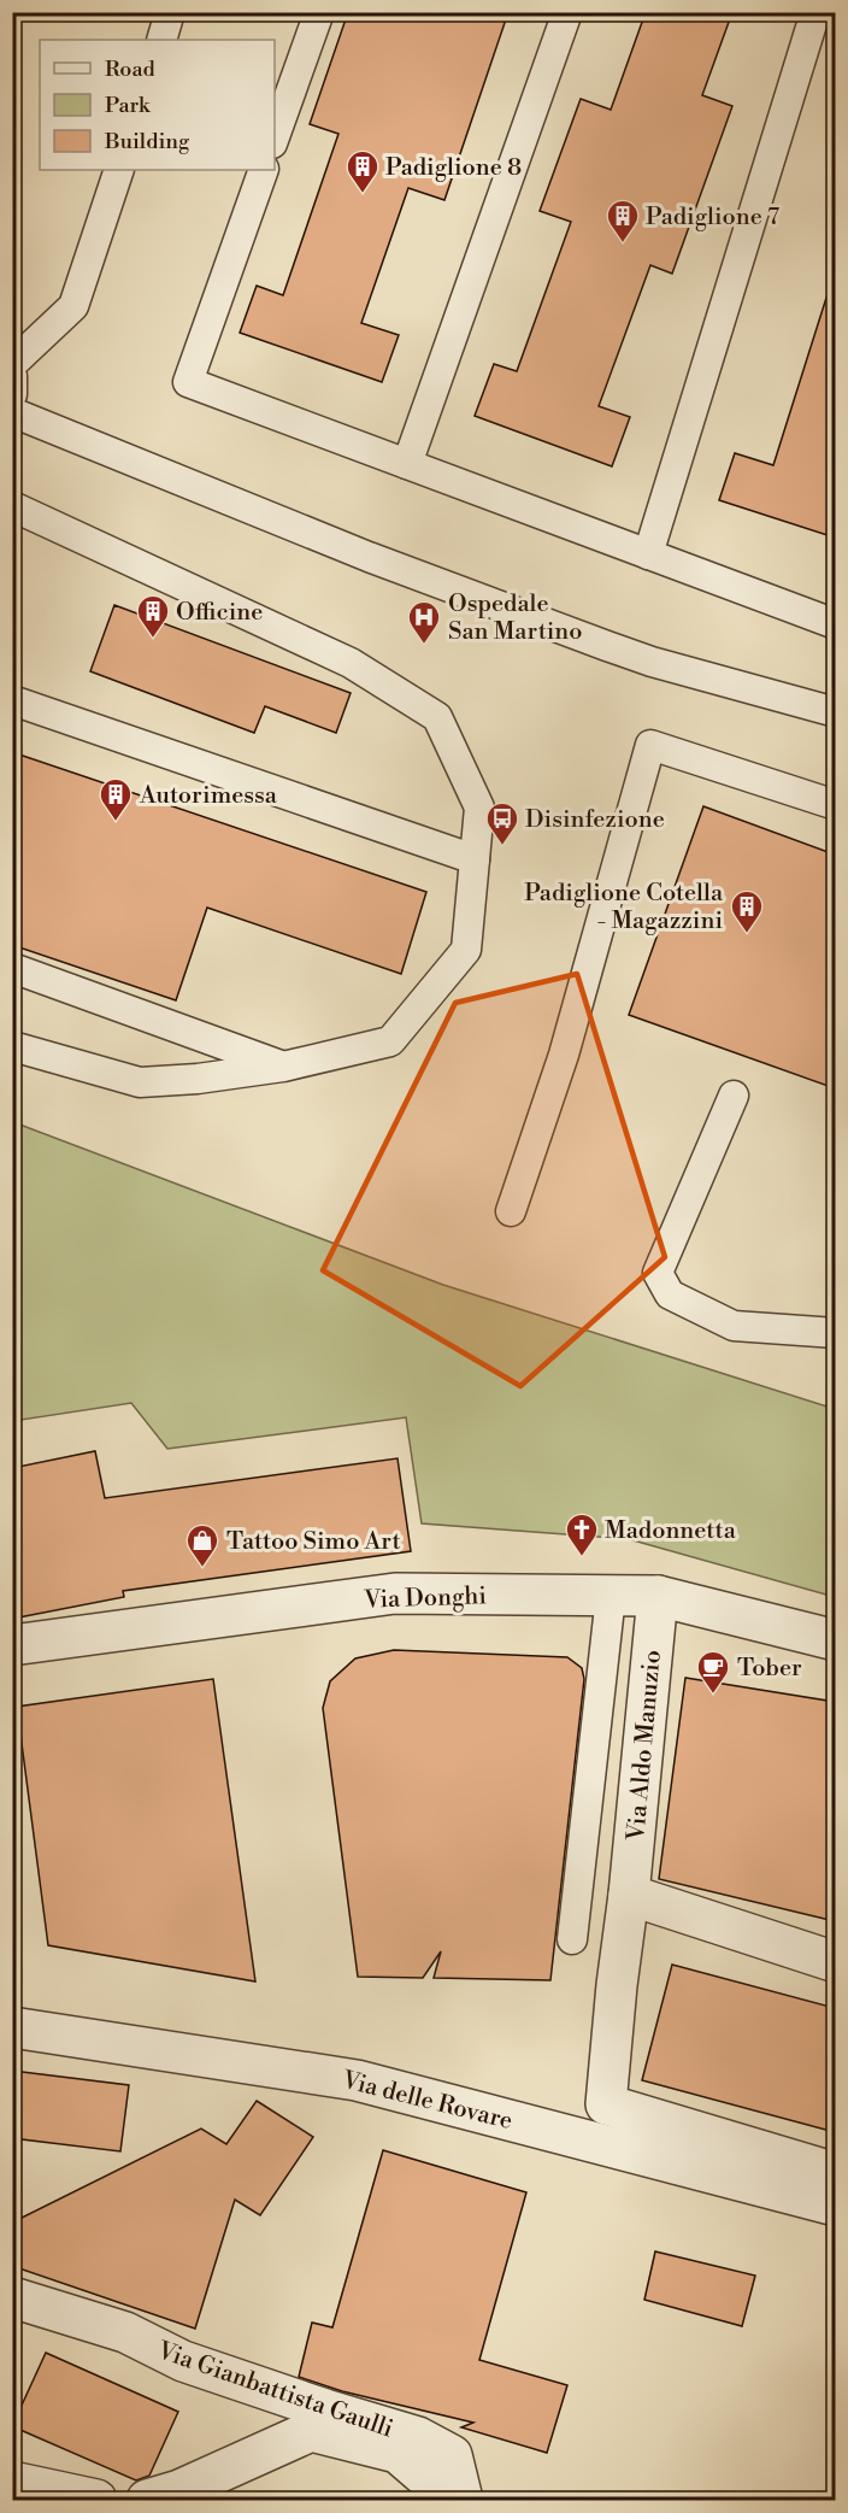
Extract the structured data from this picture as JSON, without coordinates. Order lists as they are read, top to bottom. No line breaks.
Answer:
{"streets":{"street":["Via Donghi","Via Aldo Manuzio","Via delle Rovare","Via Gianbattista Gaulli"]},"crossings":[["Via Donghi","Via Aldo Manuzio"]],"places":{"building":["Padiglione 8","Padiglione 7","Officine","Autorimessa","Padiglione Cotella - Magazzini"],"hospital":["Ospedale San Martino"],"bus stop":["Disinfezione"],"church":["Madonnetta"],"shop":["Tattoo Simo Art"],"cafe":["Tober"]},"legend":["Road","Park","Building"]}
